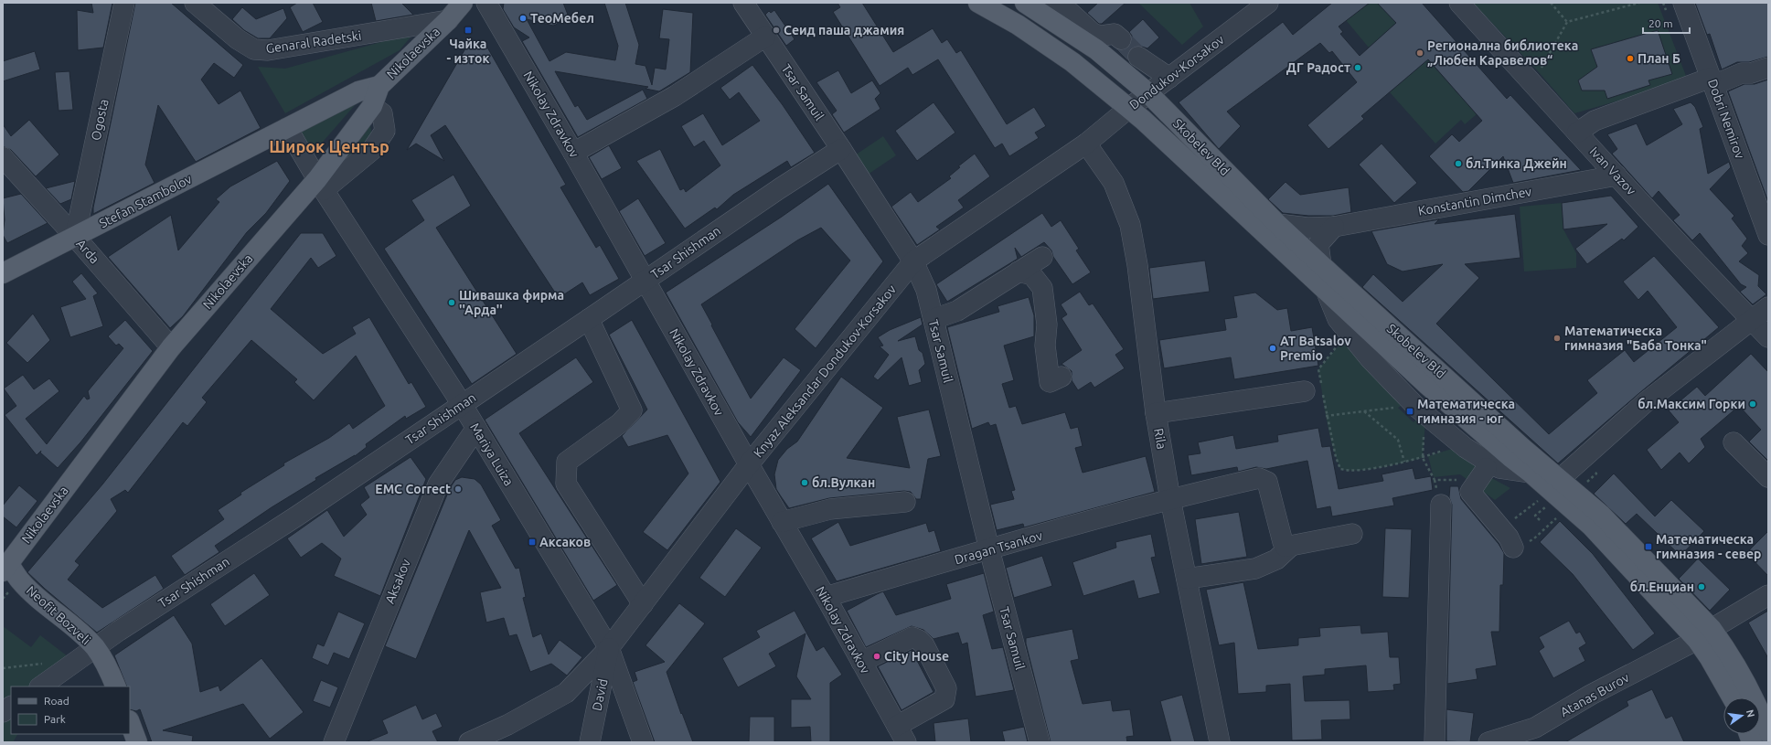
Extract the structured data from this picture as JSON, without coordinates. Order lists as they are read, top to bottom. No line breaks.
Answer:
{"streets":{"main road":["Nikolaevska","Skobelev Bld","Stefan Stambolov","Neofit Bozveli"],"street":["Genaral Radetski","Dondukov-Korsakov","Tsar Samuil","Nikolay Zdravkov","Dobri Nemirov","Ogosta","Ivan Vazov","Konstantin Dimchev","Arda","Tsar Shishman","Knyaz Aleksandar Dondukov-Korsakov","Rila","Mariya Luiza","Dragan Tsankov","Aksakov","David","Atanas Burov"]},"crossings":[["Genaral Radetski","Nikolaevska"],["Nikolaevska","Stefan Stambolov"],["Nikolaevska","Arda"],["Nikolaevska","Mariya Luiza"],["Nikolaevska","Neofit Bozveli"],["Dondukov-Korsakov","Skobelev Bld"],["Dondukov-Korsakov","Knyaz Aleksandar Dondukov-Korsakov"],["Dondukov-Korsakov","Rila"],["Tsar Samuil","Tsar Shishman"],["Tsar Samuil","Knyaz Aleksandar Dondukov-Korsakov"],["Tsar Samuil","Dragan Tsankov"],["Nikolay Zdravkov","Tsar Shishman"],["Nikolay Zdravkov","Knyaz Aleksandar Dondukov-Korsakov"],["Nikolay Zdravkov","Dragan Tsankov"],["Ogosta","Stefan Stambolov"],["Ogosta","Arda"],["Skobelev Bld","Konstantin Dimchev"],["Skobelev Bld","Atanas Burov"],["Ivan Vazov","Konstantin Dimchev"],["Stefan Stambolov","Arda"],["Tsar Shishman","Mariya Luiza"],["Tsar Shishman","Neofit Bozveli"],["Knyaz Aleksandar Dondukov-Korsakov","Rila"],["Knyaz Aleksandar Dondukov-Korsakov","Mariya Luiza"],["Knyaz Aleksandar Dondukov-Korsakov","David"],["Rila","Dragan Tsankov"],["Mariya Luiza","Aksakov"],["Mariya Luiza","David"]],"districts":["Широк Център"],"places":{"other":["ТеоМебел","Сеид паша джамия","Регионална библиотека „Любен Каравелов“","План Б","ДГ Радост","бл.Тинка Джейн","Шивашка фирма ''Арда''","Математическа гимназия \"Баба Тонка\"","AT Batsalov Premio","бл.Максим Горки","бл.Вулкан","EMC Correct","бл.Енциан","City House"],"transit":["Чайка - изток","Математическа гимназия - юг","Аксаков","Математическа гимназия - север"]},"legend":["Road","Park"],"scale_bar":"20 m","north":"right"}
